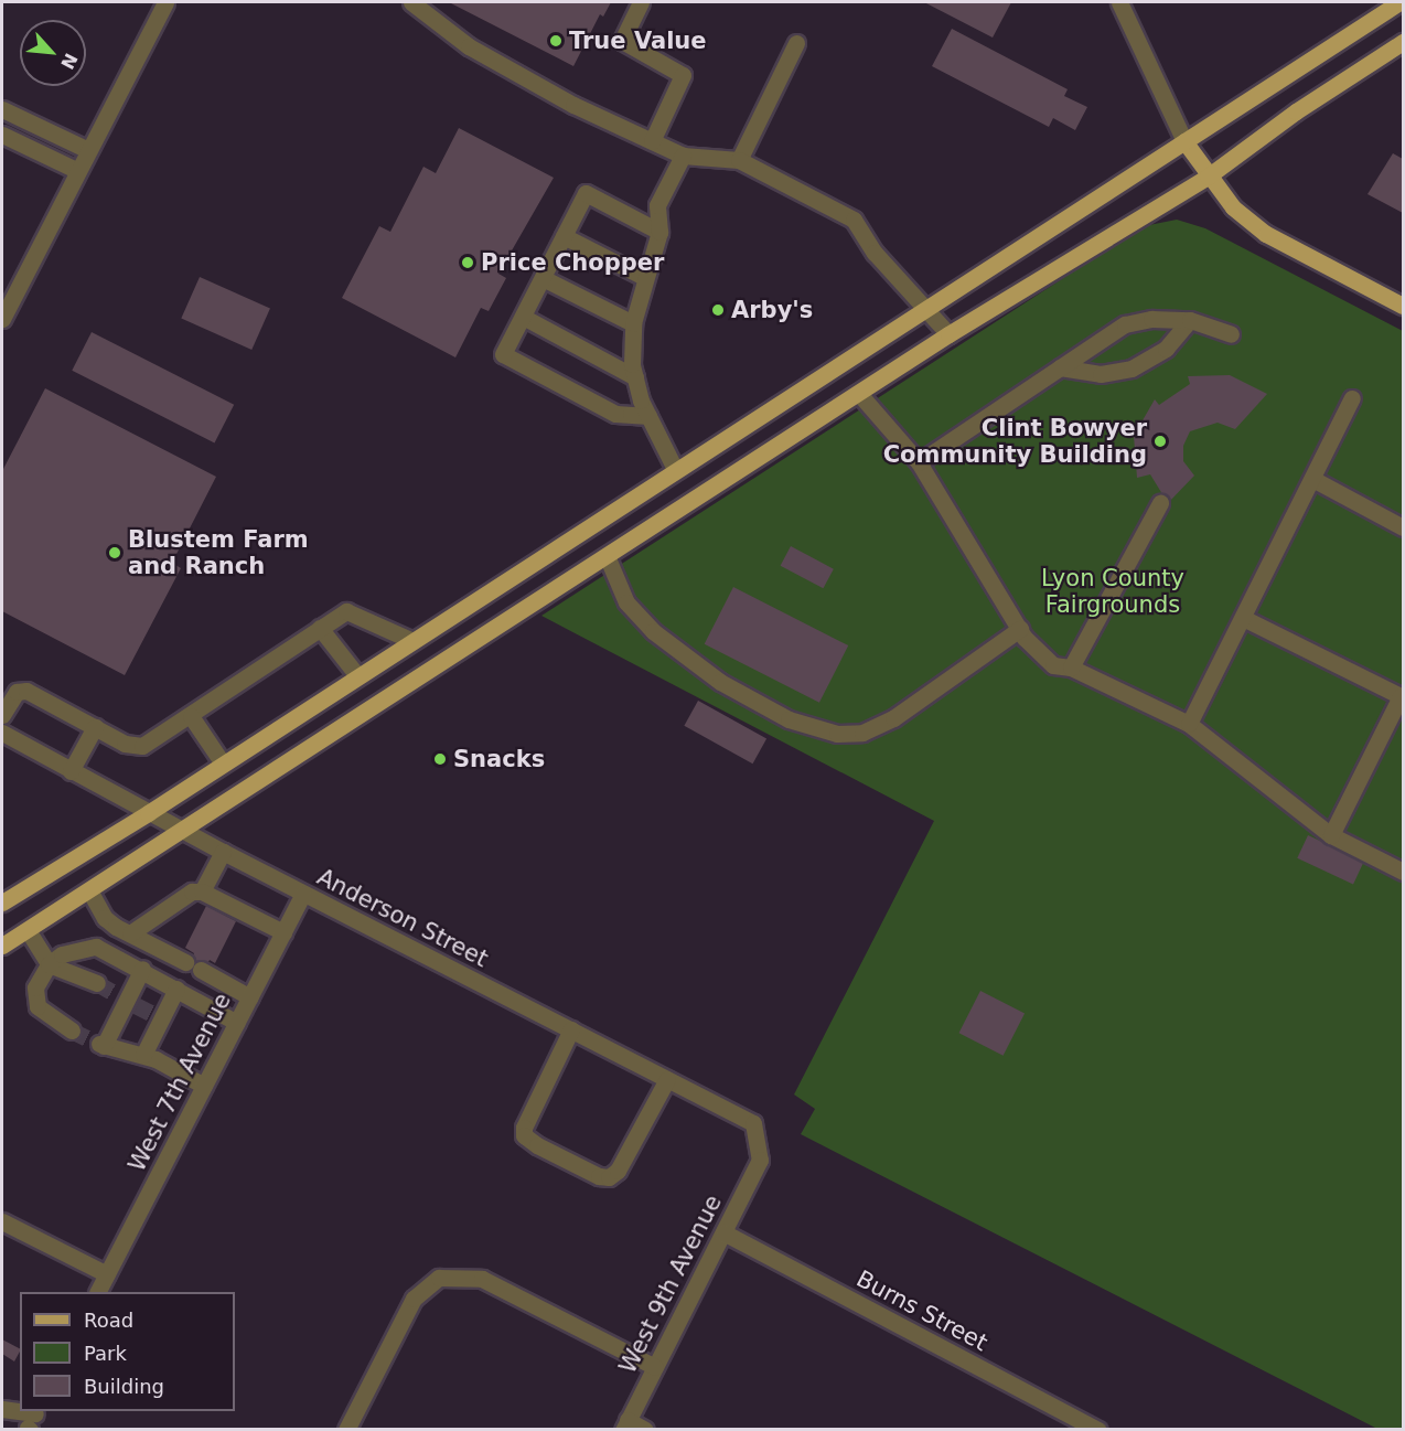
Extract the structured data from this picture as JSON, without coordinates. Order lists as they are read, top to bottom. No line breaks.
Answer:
{"streets":{"street":["Anderson Street","West 7th Avenue","West 9th Avenue","Burns Street"]},"crossings":[["Anderson Street","West 7th Avenue"],["Anderson Street","West 9th Avenue"],["West 9th Avenue","Burns Street"]],"parks":["Lyon County Fairgrounds"],"places":["True Value","Price Chopper","Arby's","Clint Bowyer Community Building","Blustem Farm and Ranch","Snacks"],"legend":["Road","Park","Building"],"north":"bottom right"}
